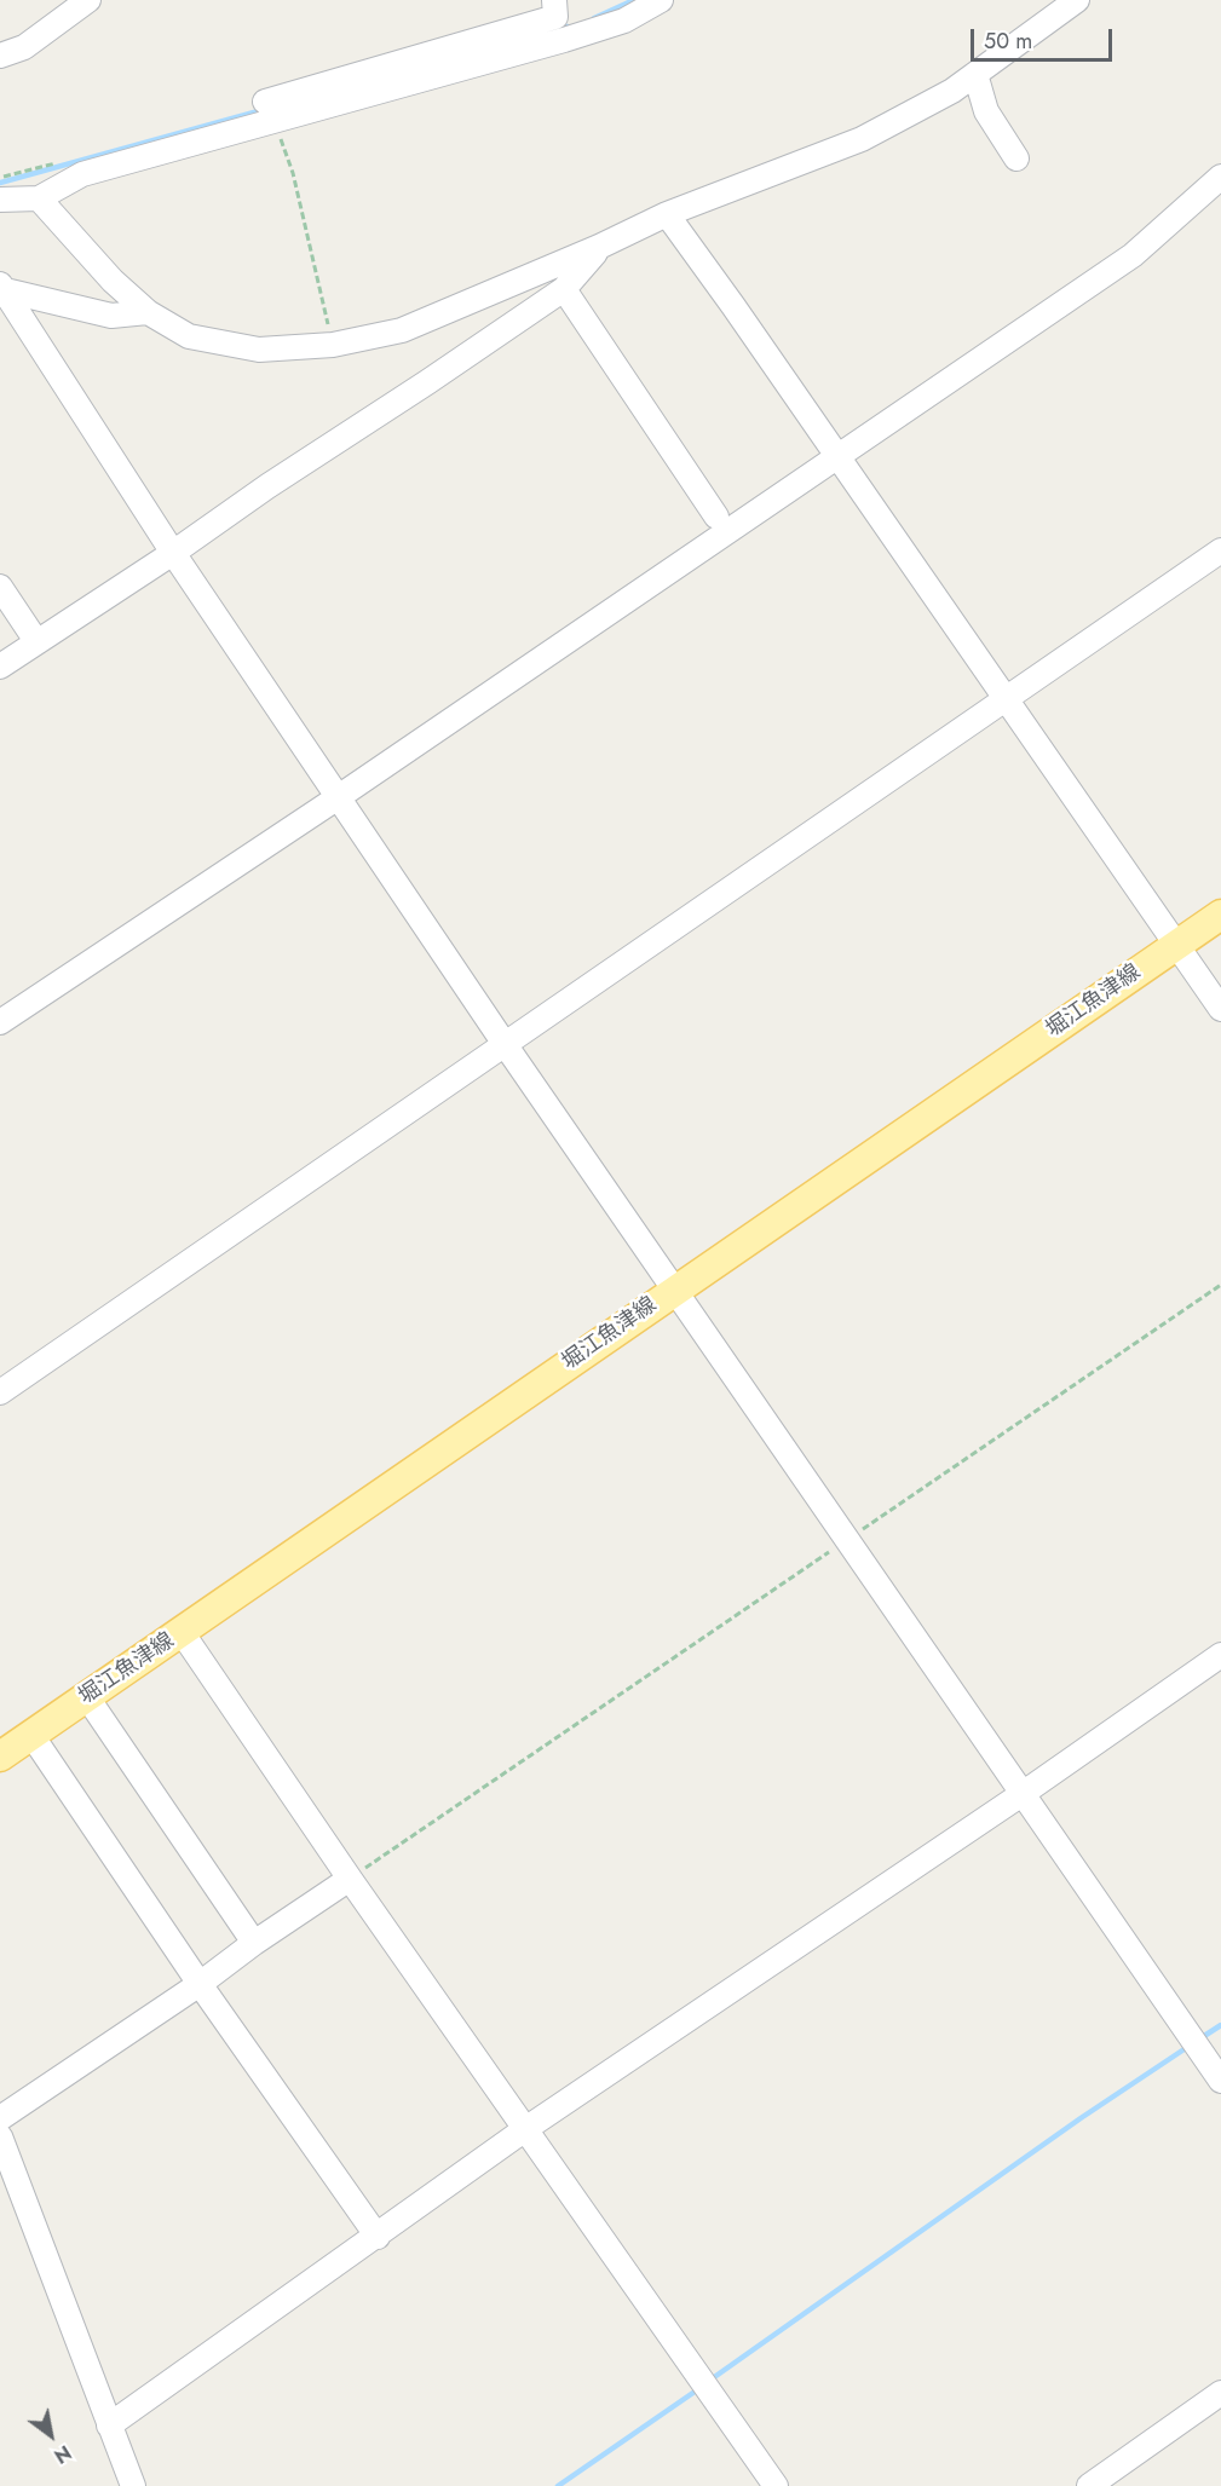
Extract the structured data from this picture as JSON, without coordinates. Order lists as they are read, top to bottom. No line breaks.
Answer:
{"streets":{"main road":["堀江魚津線"]},"scale_bar":"50 m","north":"bottom right"}
